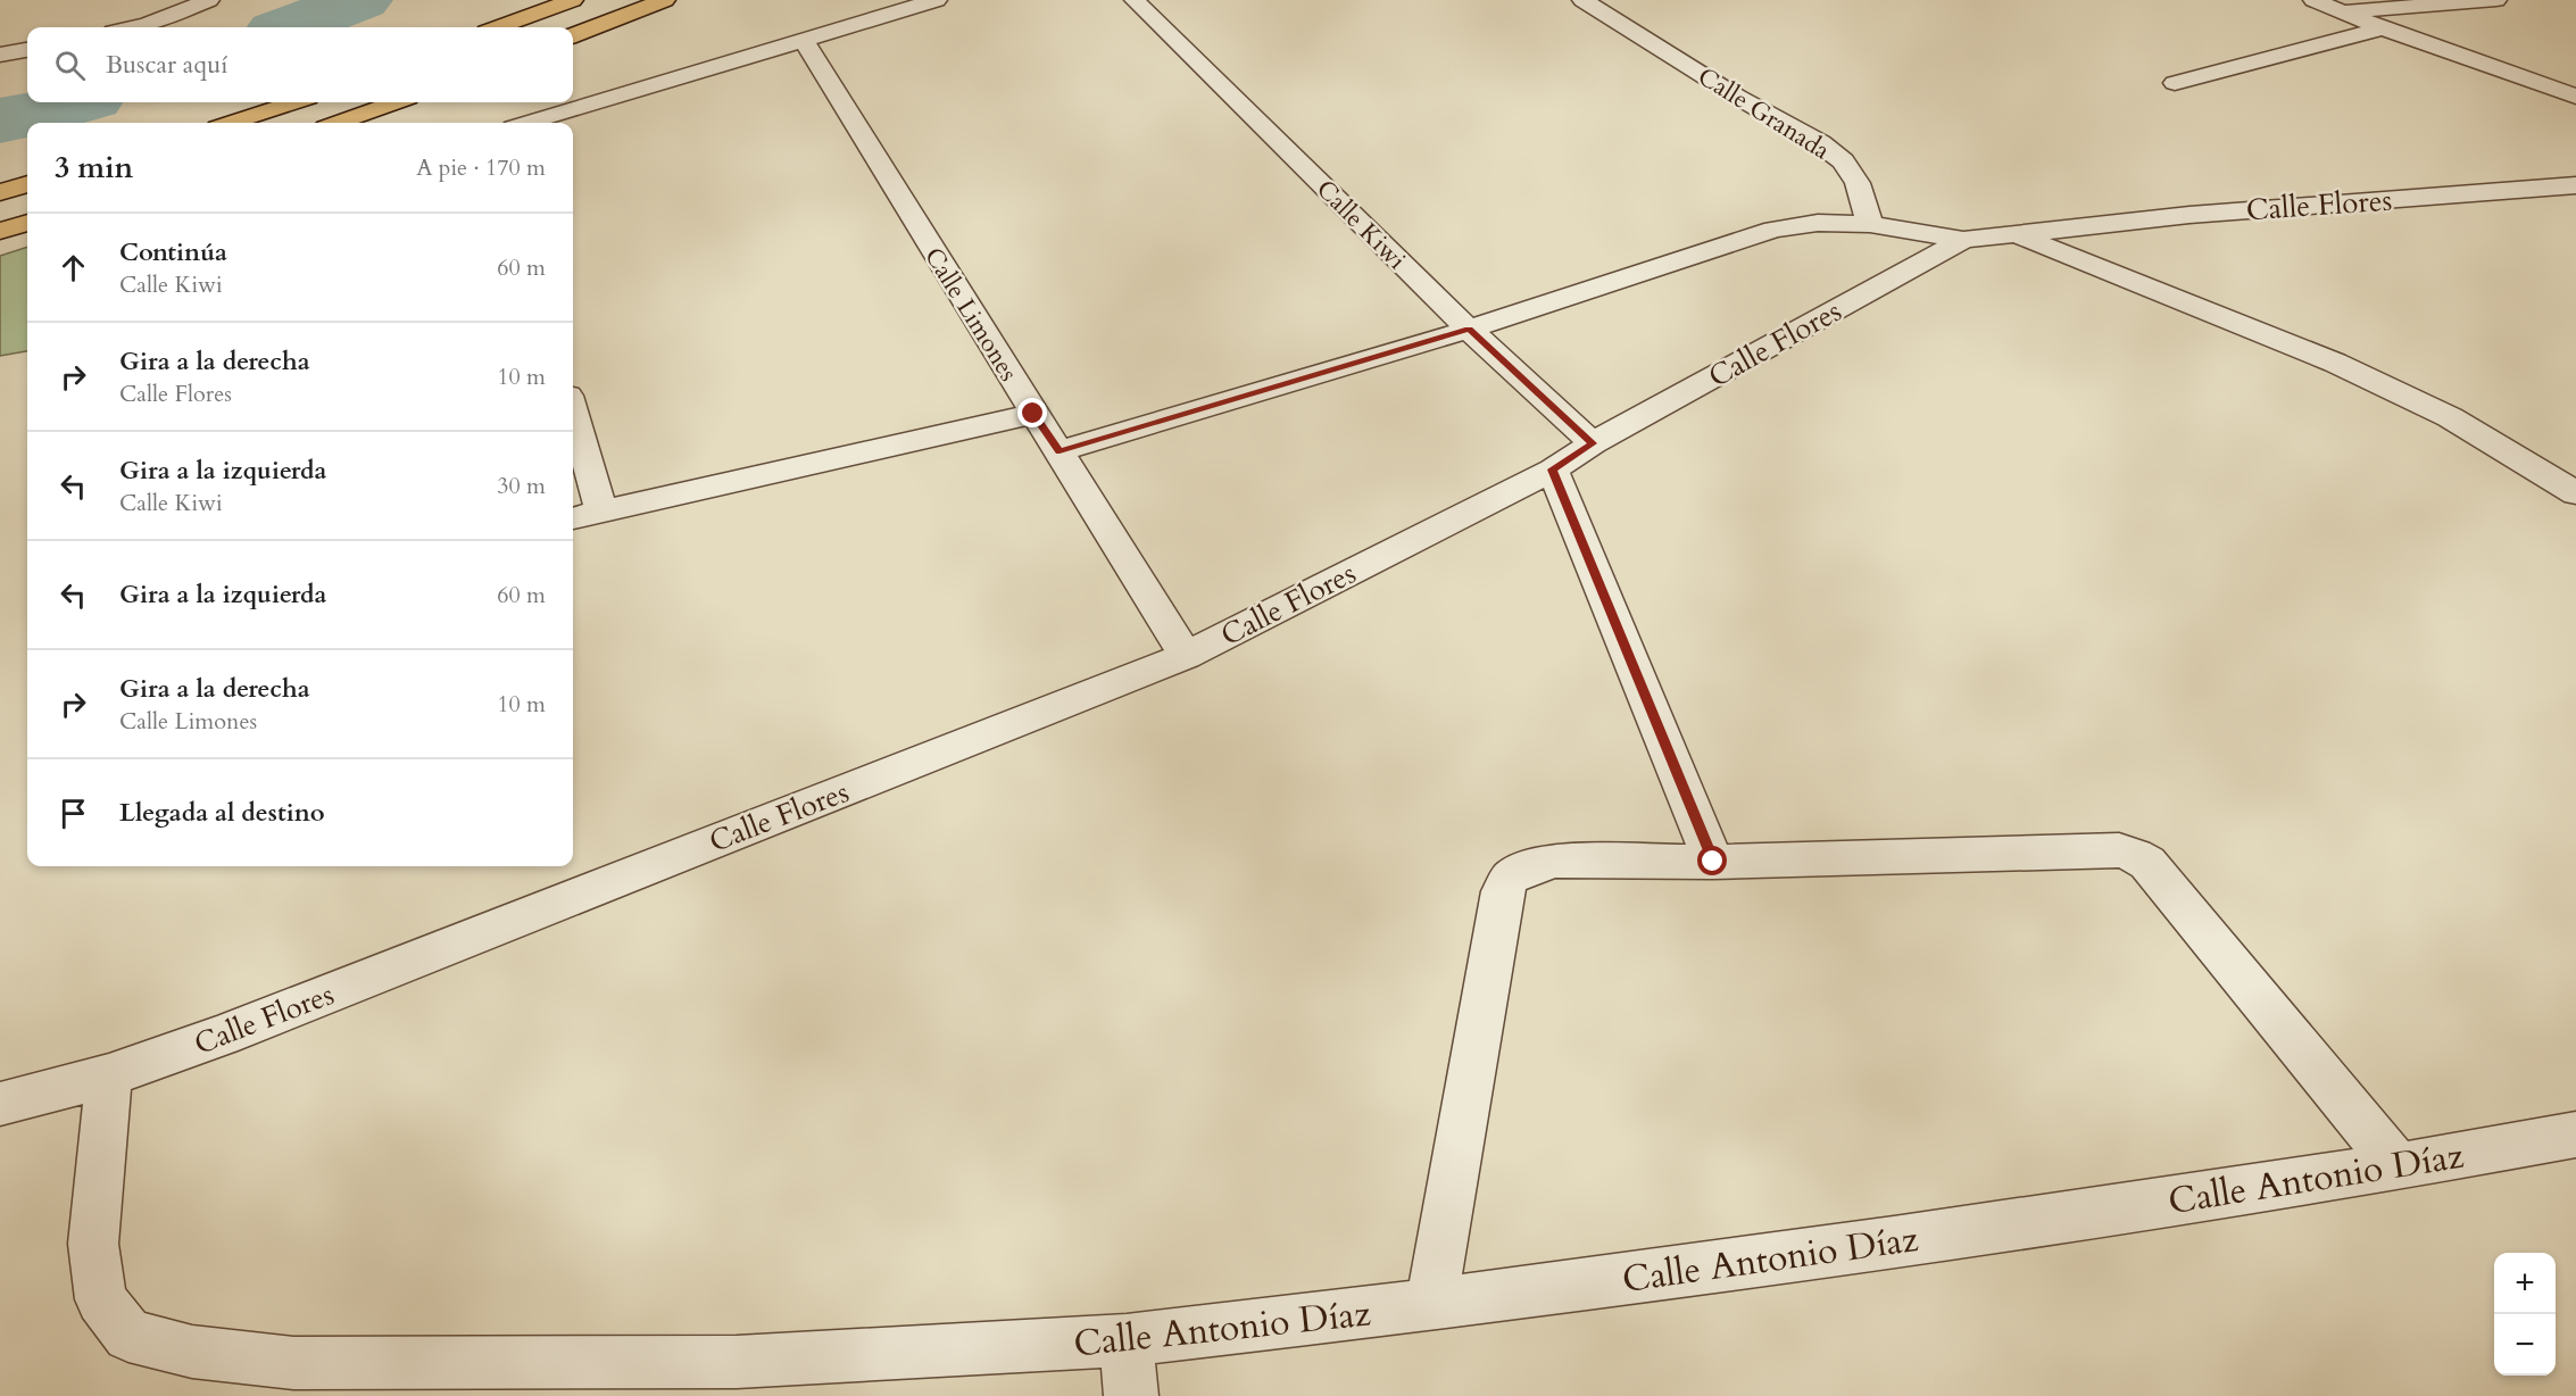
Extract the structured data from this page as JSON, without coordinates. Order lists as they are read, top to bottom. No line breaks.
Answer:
{"streets":{"street":["Calle Granada","Calle Flores","Calle Kiwi","Calle Limones","Calle Antonio Díaz"]},"crossings":[["Calle Flores","Calle Kiwi"],["Calle Flores","Calle Limones"],["Calle Flores","Calle Antonio Díaz"]],"page":{"search":"Buscar aquí","heading":["3 min","A pie · 170 m"],"list":[["Continúa","Calle Kiwi","60 m"],["Gira a la derecha","Calle Flores","10 m"],["Gira a la izquierda","Calle Kiwi","30 m"],["Gira a la izquierda","60 m"],["Gira a la derecha","Calle Limones","10 m"],"Llegada al destino"],"map_buttons":["+","−"]}}
